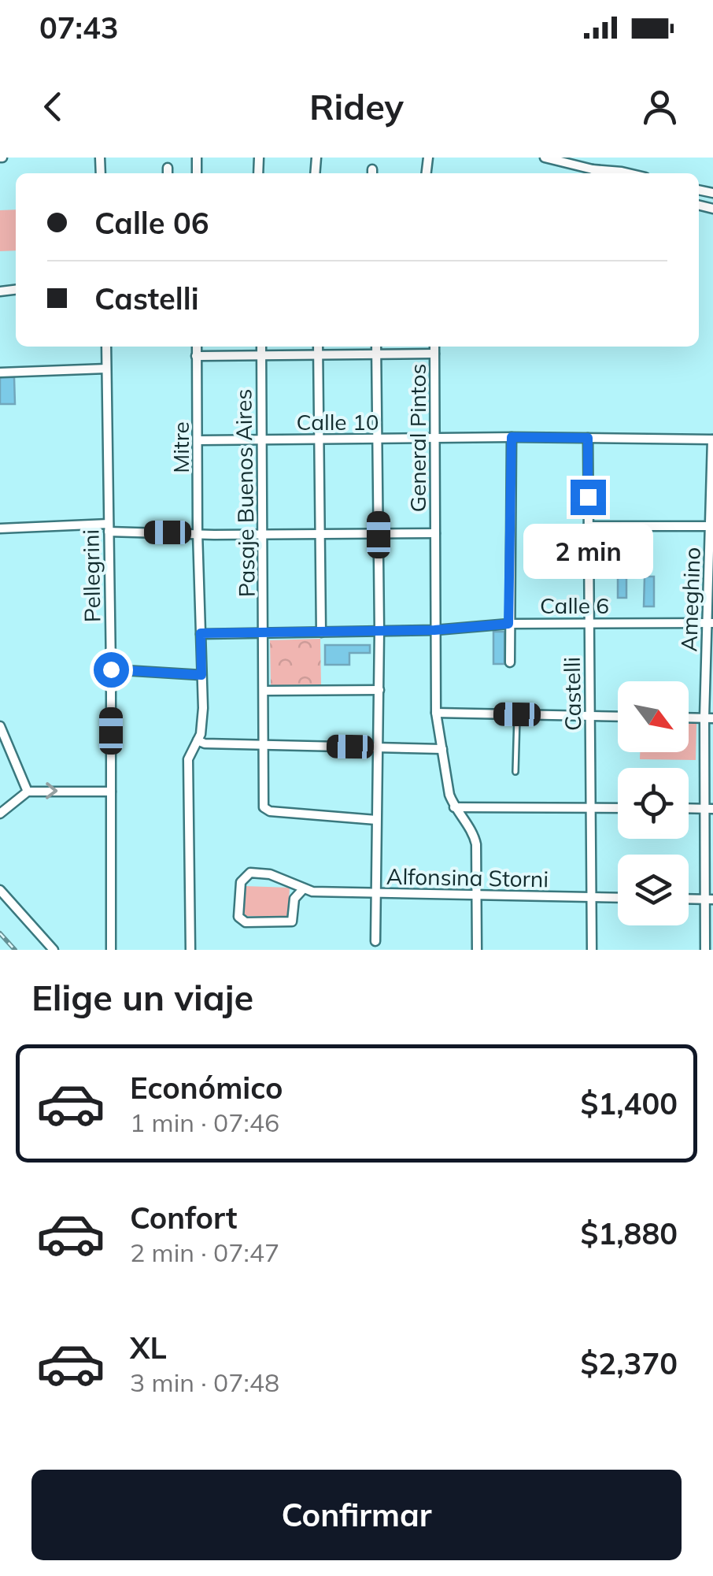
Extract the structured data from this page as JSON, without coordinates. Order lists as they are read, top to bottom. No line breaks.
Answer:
{"streets":{"street":["Calle 10","General Pintos","Mitre","Pasaje Buenos Aires","Pellegrini","Ameghino","Calle 6","Castelli","Alfonsina Storni"]},"crossings":[["Calle 10","General Pintos"],["Calle 10","Mitre"],["Calle 10","Pasaje Buenos Aires"],["Calle 10","Ameghino"],["Calle 10","Castelli"],["General Pintos","Calle 6"],["General Pintos","Alfonsina Storni"],["Mitre","Calle 6"],["Pasaje Buenos Aires","Calle 6"],["Ameghino","Calle 6"],["Calle 6","Castelli"],["Castelli","Alfonsina Storni"]],"north":"bottom right","page":{"status":"07:43","header":"Ridey","banner":["Calle 06","Castelli"],"bubble":"2 min","heading":"Elige un viaje","list":[{"name":"Económico","note":"1 min · 07:46","value":"$1,400"},{"name":"Confort","note":"2 min · 07:47","value":"$1,880"},{"name":"XL","note":"3 min · 07:48","value":"$2,370"}],"buttons":"Confirmar"}}
